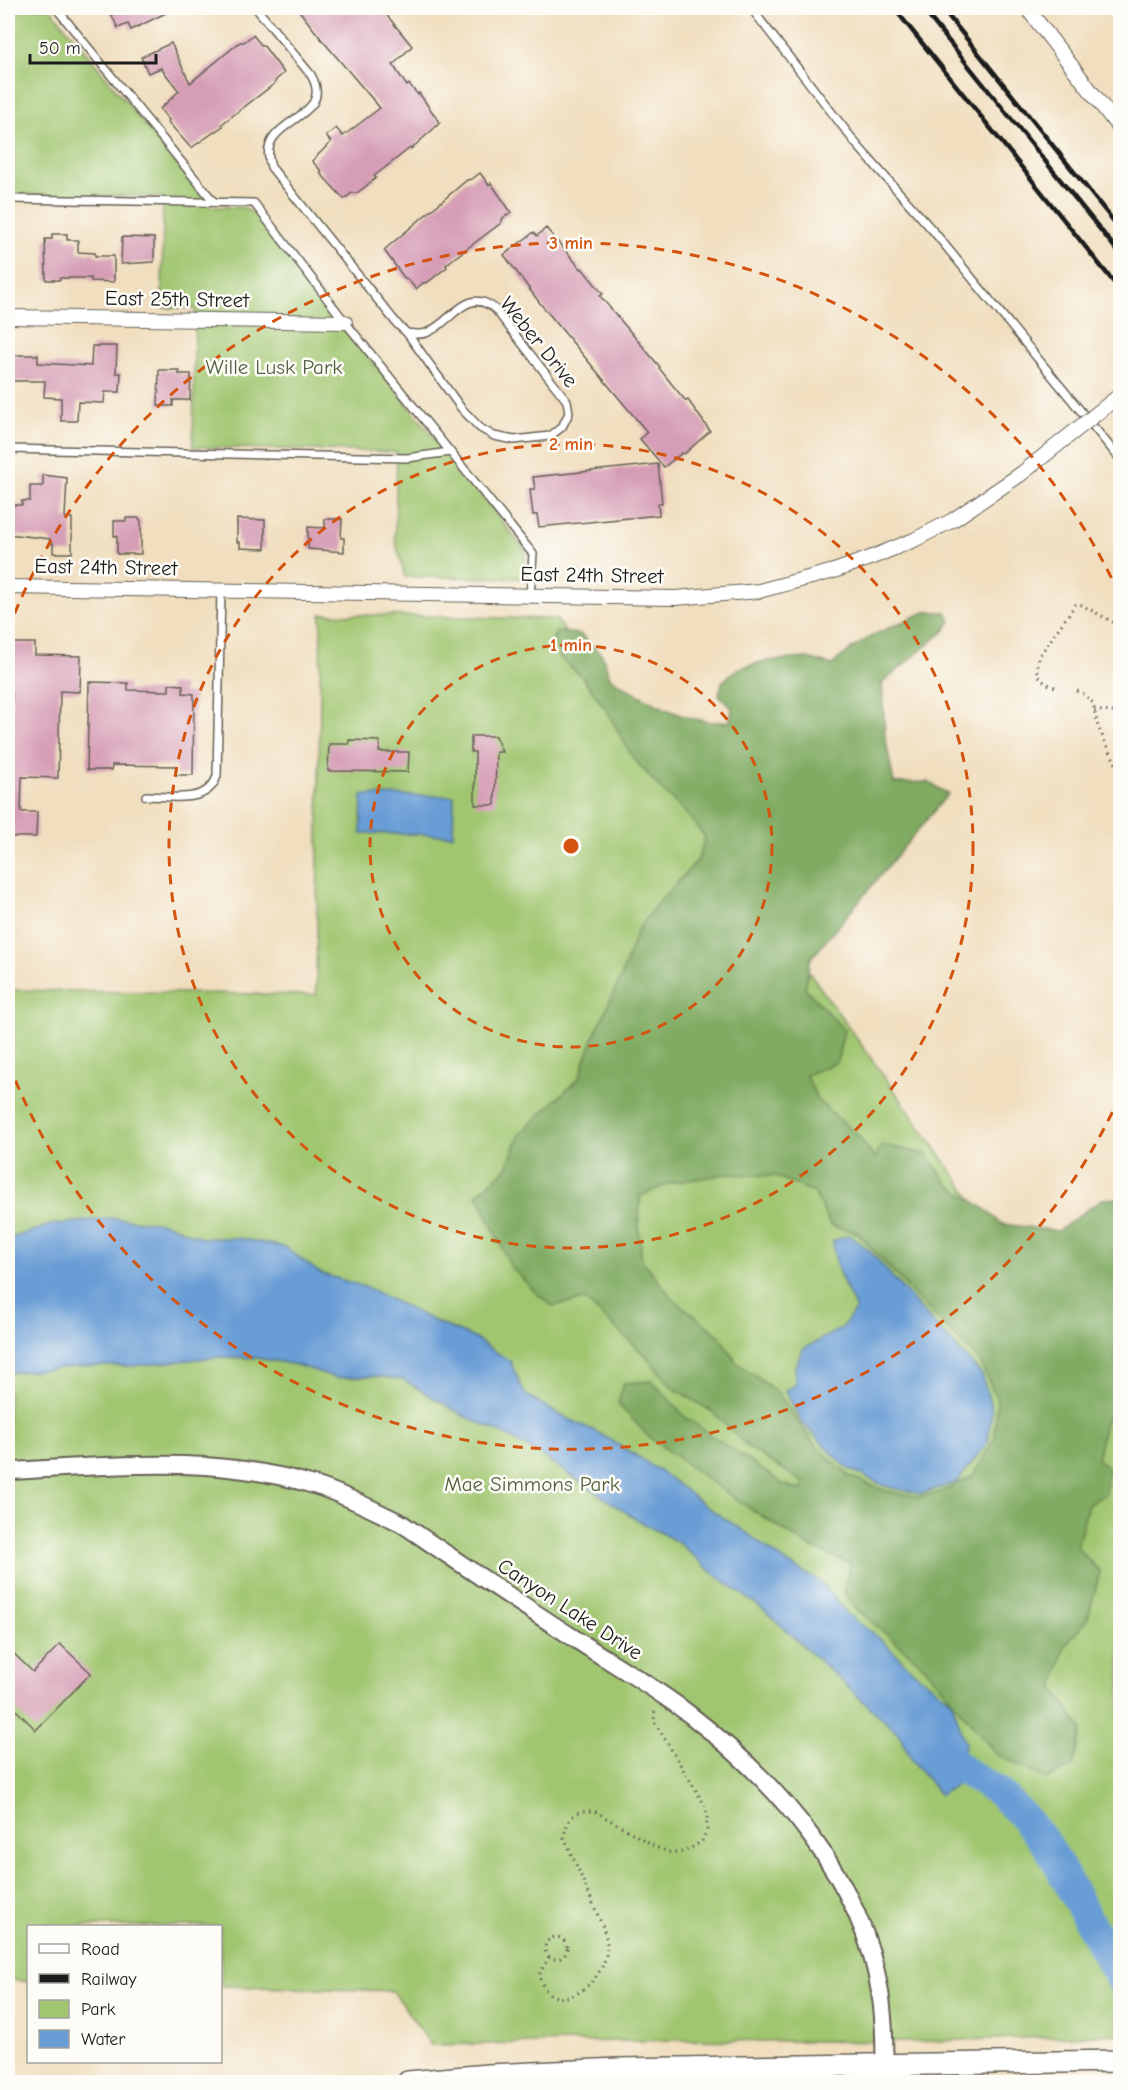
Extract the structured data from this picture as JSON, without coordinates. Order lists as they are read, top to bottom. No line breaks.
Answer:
{"streets":{"street":["East 25th Street","East 24th Street","Canyon Lake Drive"],"lane":["Weber Drive"]},"parks":["Wille Lusk Park","Mae Simmons Park"],"legend":["Road","Railway","Park","Water"],"scale_bar":"50 m","rings":["3 min","2 min","1 min"]}
